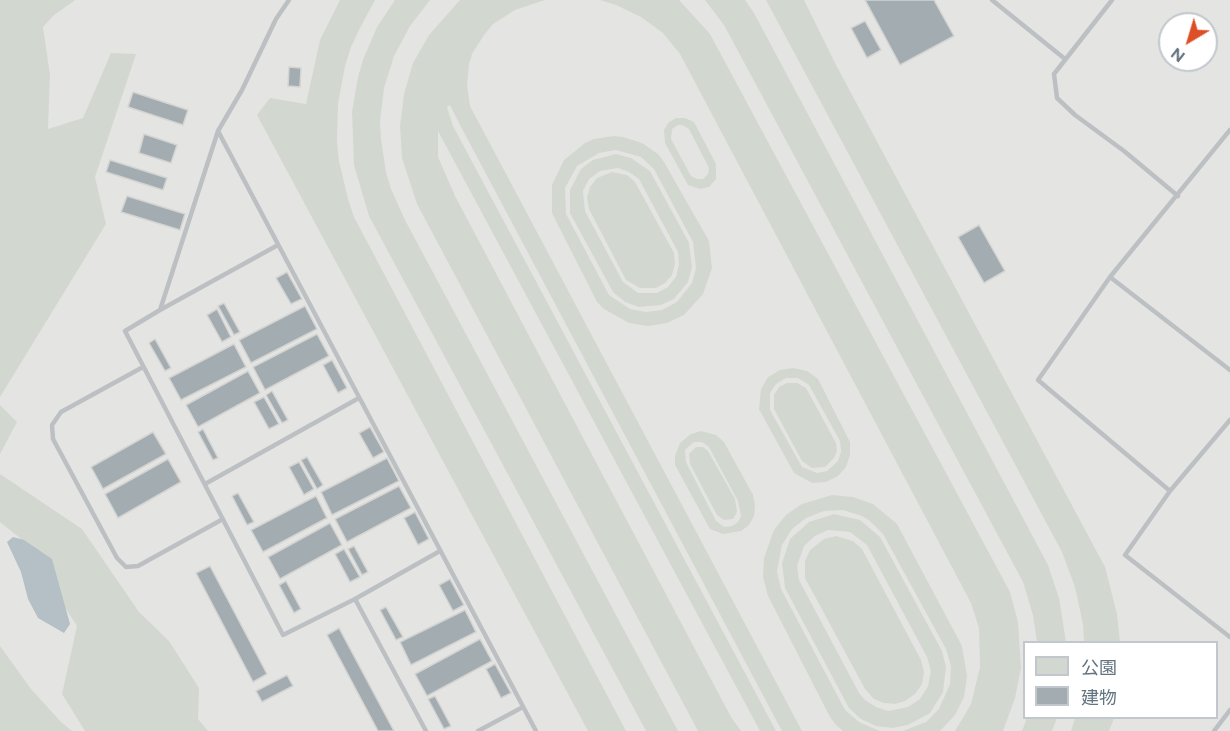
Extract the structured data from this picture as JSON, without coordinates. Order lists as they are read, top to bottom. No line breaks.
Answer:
{"legend":["公園","建物"],"north":"bottom left"}
